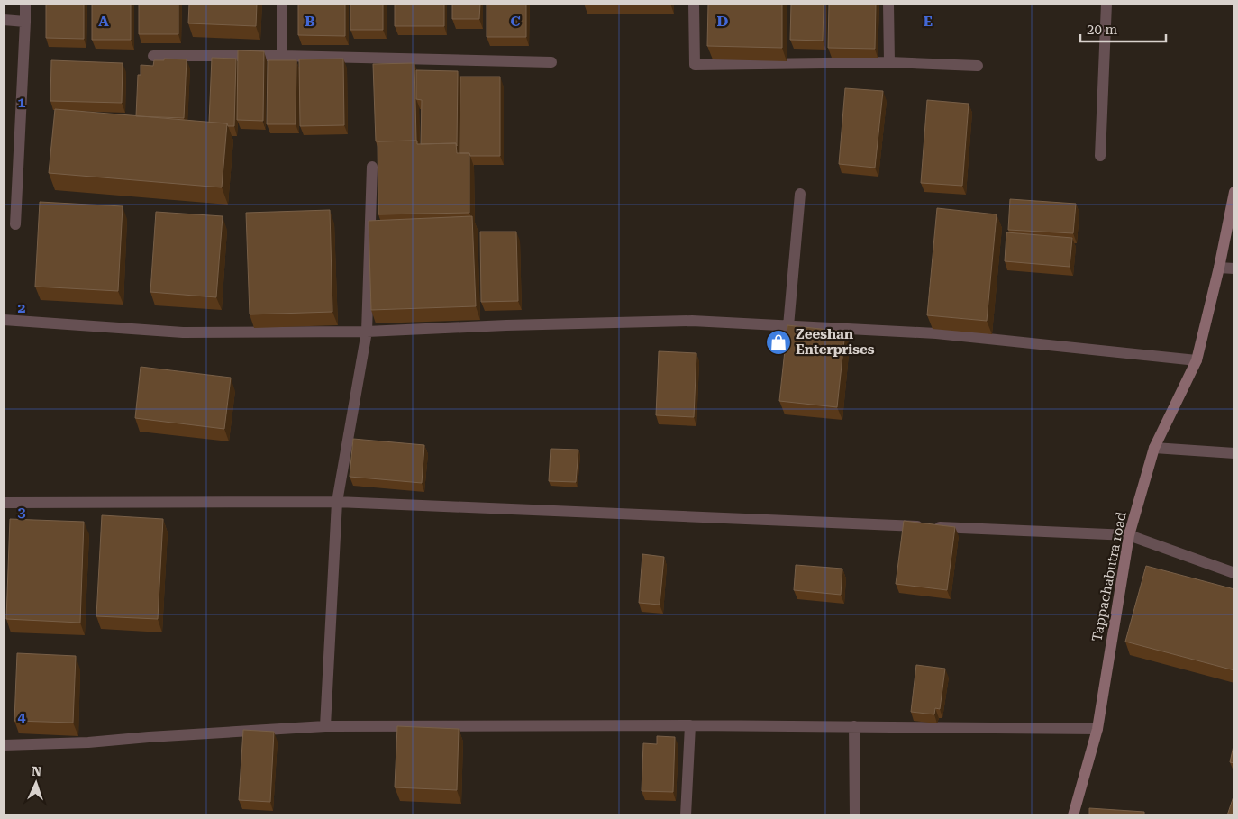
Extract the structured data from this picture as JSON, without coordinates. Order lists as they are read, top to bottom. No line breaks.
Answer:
{"streets":{"main road":["Tappachabutra road"]},"places":{"shop":["Zeeshan Enterprises"]},"scale_bar":"20 m","north":"top","grid":{"columns":["A","B","C","D","E"],"rows":["1","2","3","4"]}}
